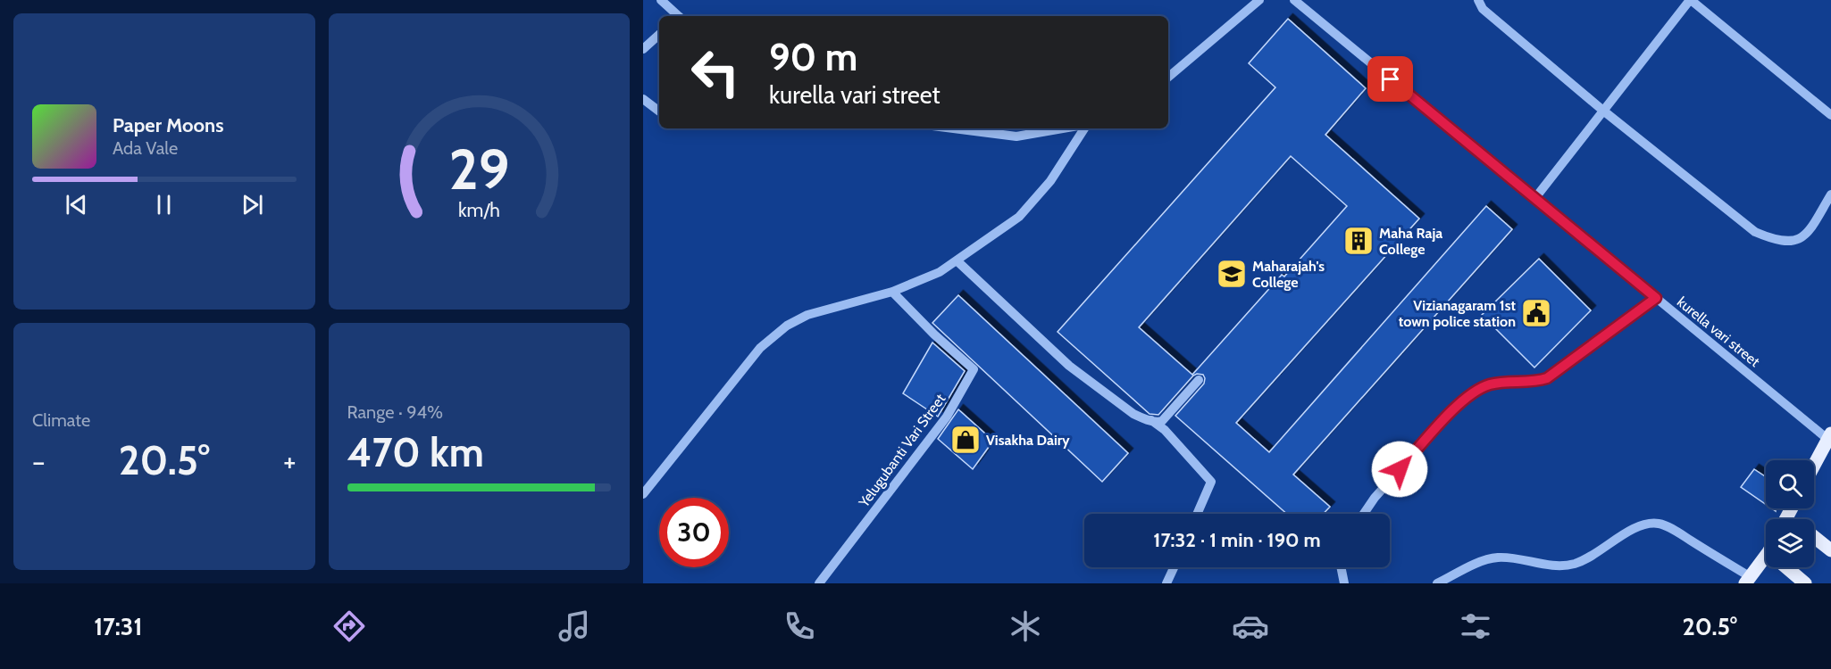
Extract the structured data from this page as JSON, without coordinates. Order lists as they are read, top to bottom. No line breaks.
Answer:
{"streets":{"street":["kurella vari street","Yelugubanti Vari Street"]},"places":{"building":["Maha Raja College"],"school or university":["Maharajah's College"],"public building":["Vizianagaram 1st town police station"],"shop":["Visakha Dairy"]},"page":{"turn":["90 m","kurella vari street"],"song":["Paper Moons","Ada Vale"],"tile":["Climate",["Range · 94%","470 km"]],"heat":["−","20.5°","+"],"limit":"30","trip":"17:32 · 1 min · 190 m","tabs":["17:31","20.5°"],"gauge":["29","km/h"]}}
